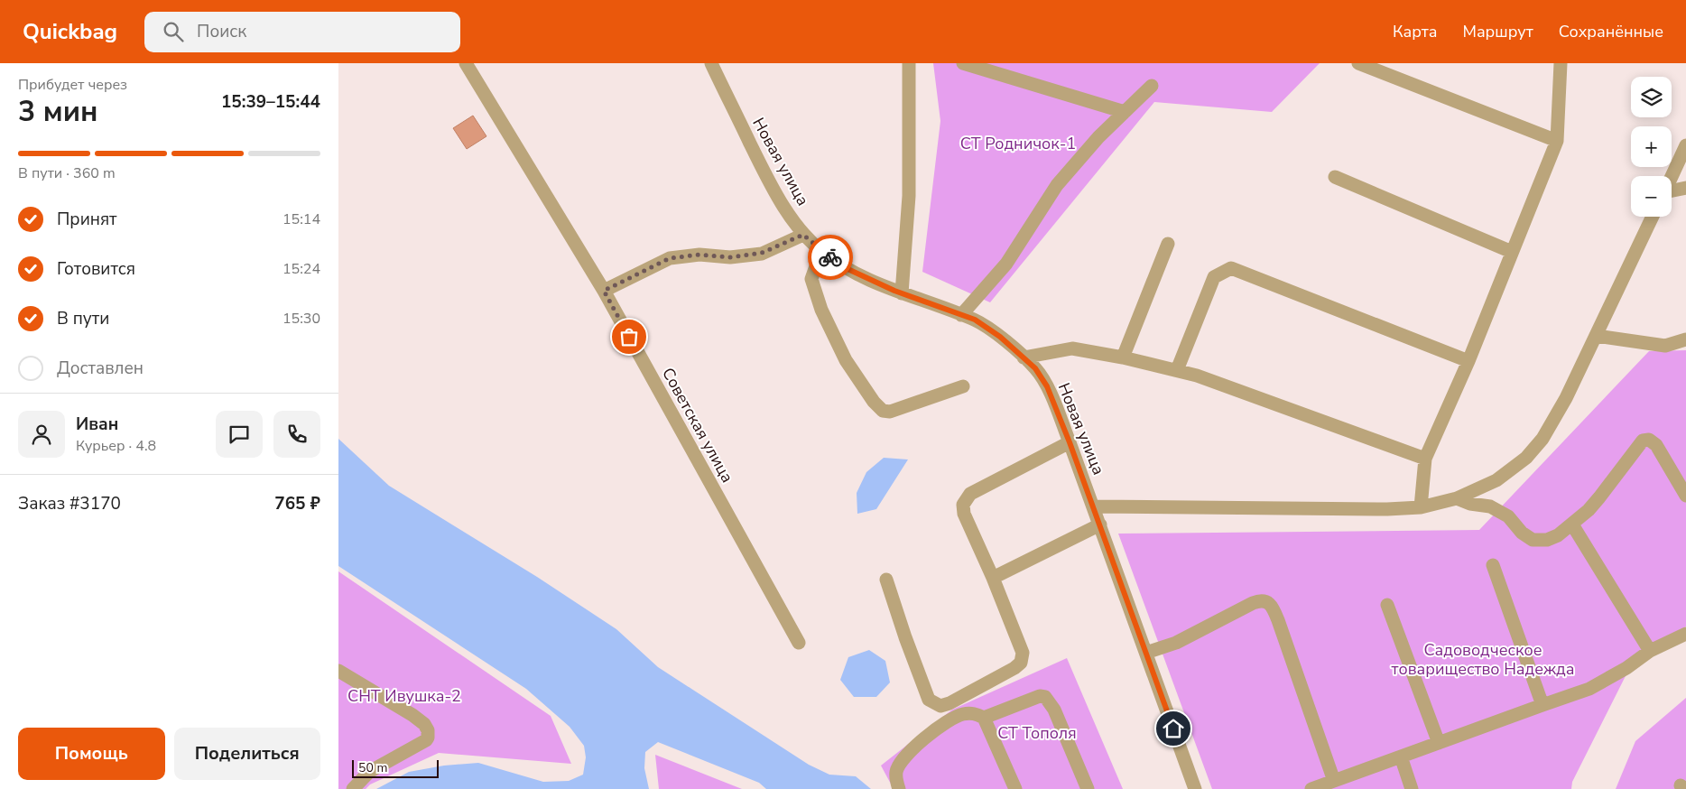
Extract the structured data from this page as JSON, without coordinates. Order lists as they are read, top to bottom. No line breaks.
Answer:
{"streets":{"street":["Новая улица","Советская улица"]},"parks":["СТ Родничок-1","Садоводческое товарищество Надежда","СНТ Ивушка-2","СТ Тополя"],"scale_bar":"50 m","page":{"header":"Quickbag","search":"Поиск","nav":["Карта","Маршрут","Сохранённые"],"heading":["3 мин","Прибудет через","15:39–15:44"],"panel":["Иван","Курьер · 4.8","Заказ #3170","765 ₽"],"map_buttons":["+","−"],"bar":"В пути · 360 m","list":[["Принят","15:14"],["Готовится","15:24"],["В пути","15:30"],"Доставлен"],"buttons":["Помощь","Поделиться"],"scale":"50 m"}}
